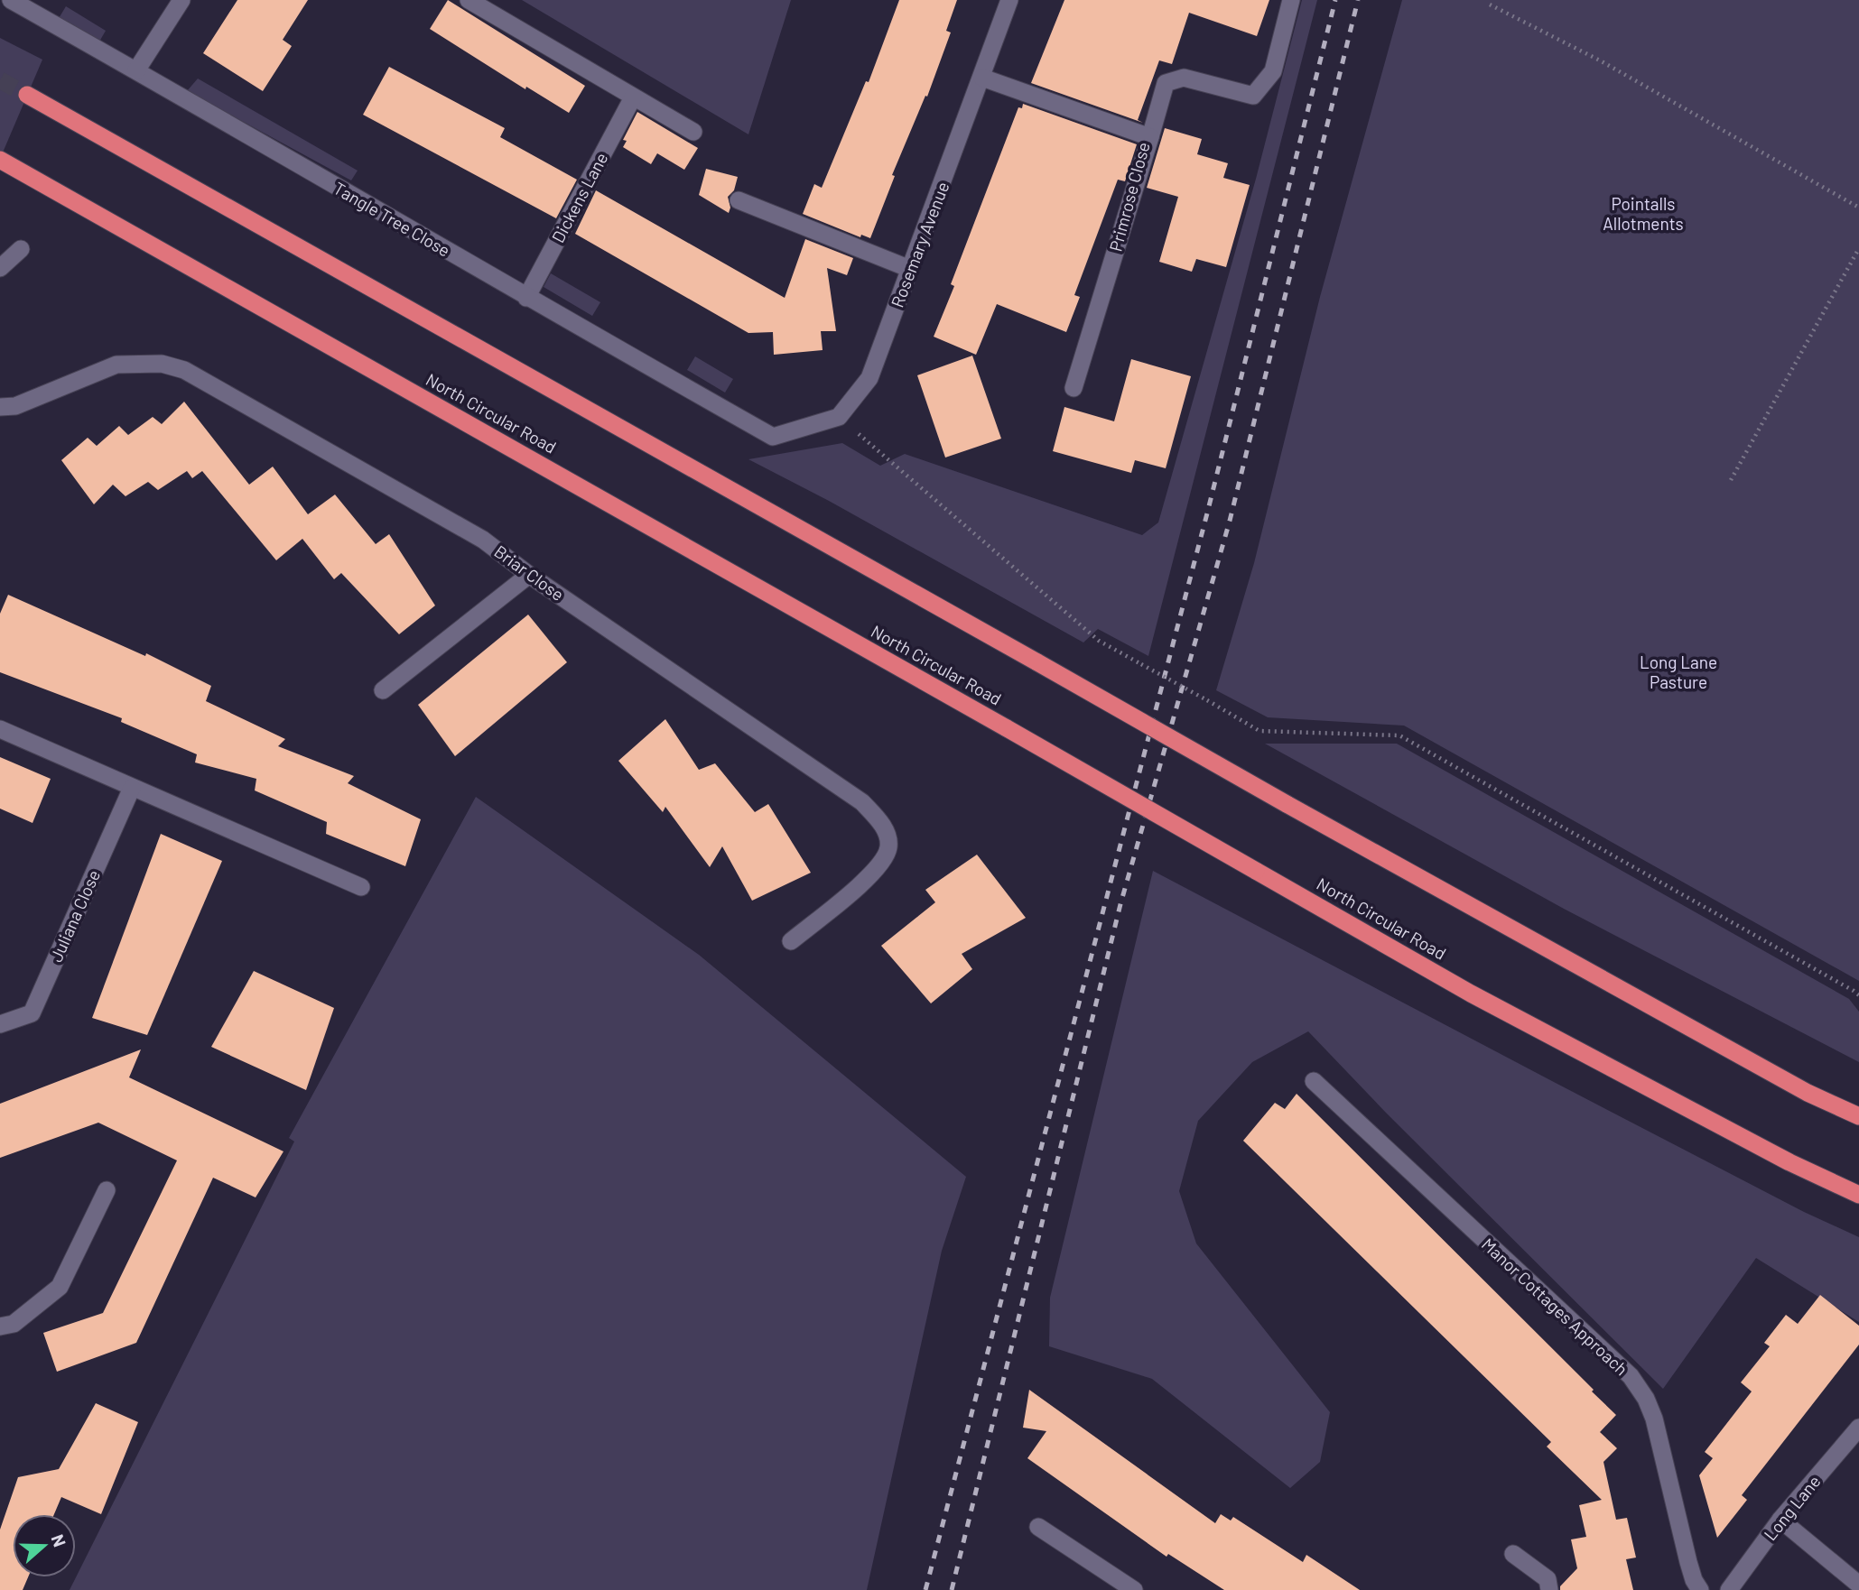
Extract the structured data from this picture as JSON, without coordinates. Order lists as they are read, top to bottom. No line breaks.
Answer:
{"streets":{"highway":["North Circular Road"],"street":["Primrose Close","Dickens Lane","Tangle Tree Close","Rosemary Avenue","Briar Close","Juliana Close","Manor Cottages Approach","Long Lane"]},"crossings":[["Primrose Close","Rosemary Avenue"],["Dickens Lane","Tangle Tree Close"],["Tangle Tree Close","Rosemary Avenue"]],"parks":["Pointalls Allotments","Long Lane Pasture"],"north":"right"}
